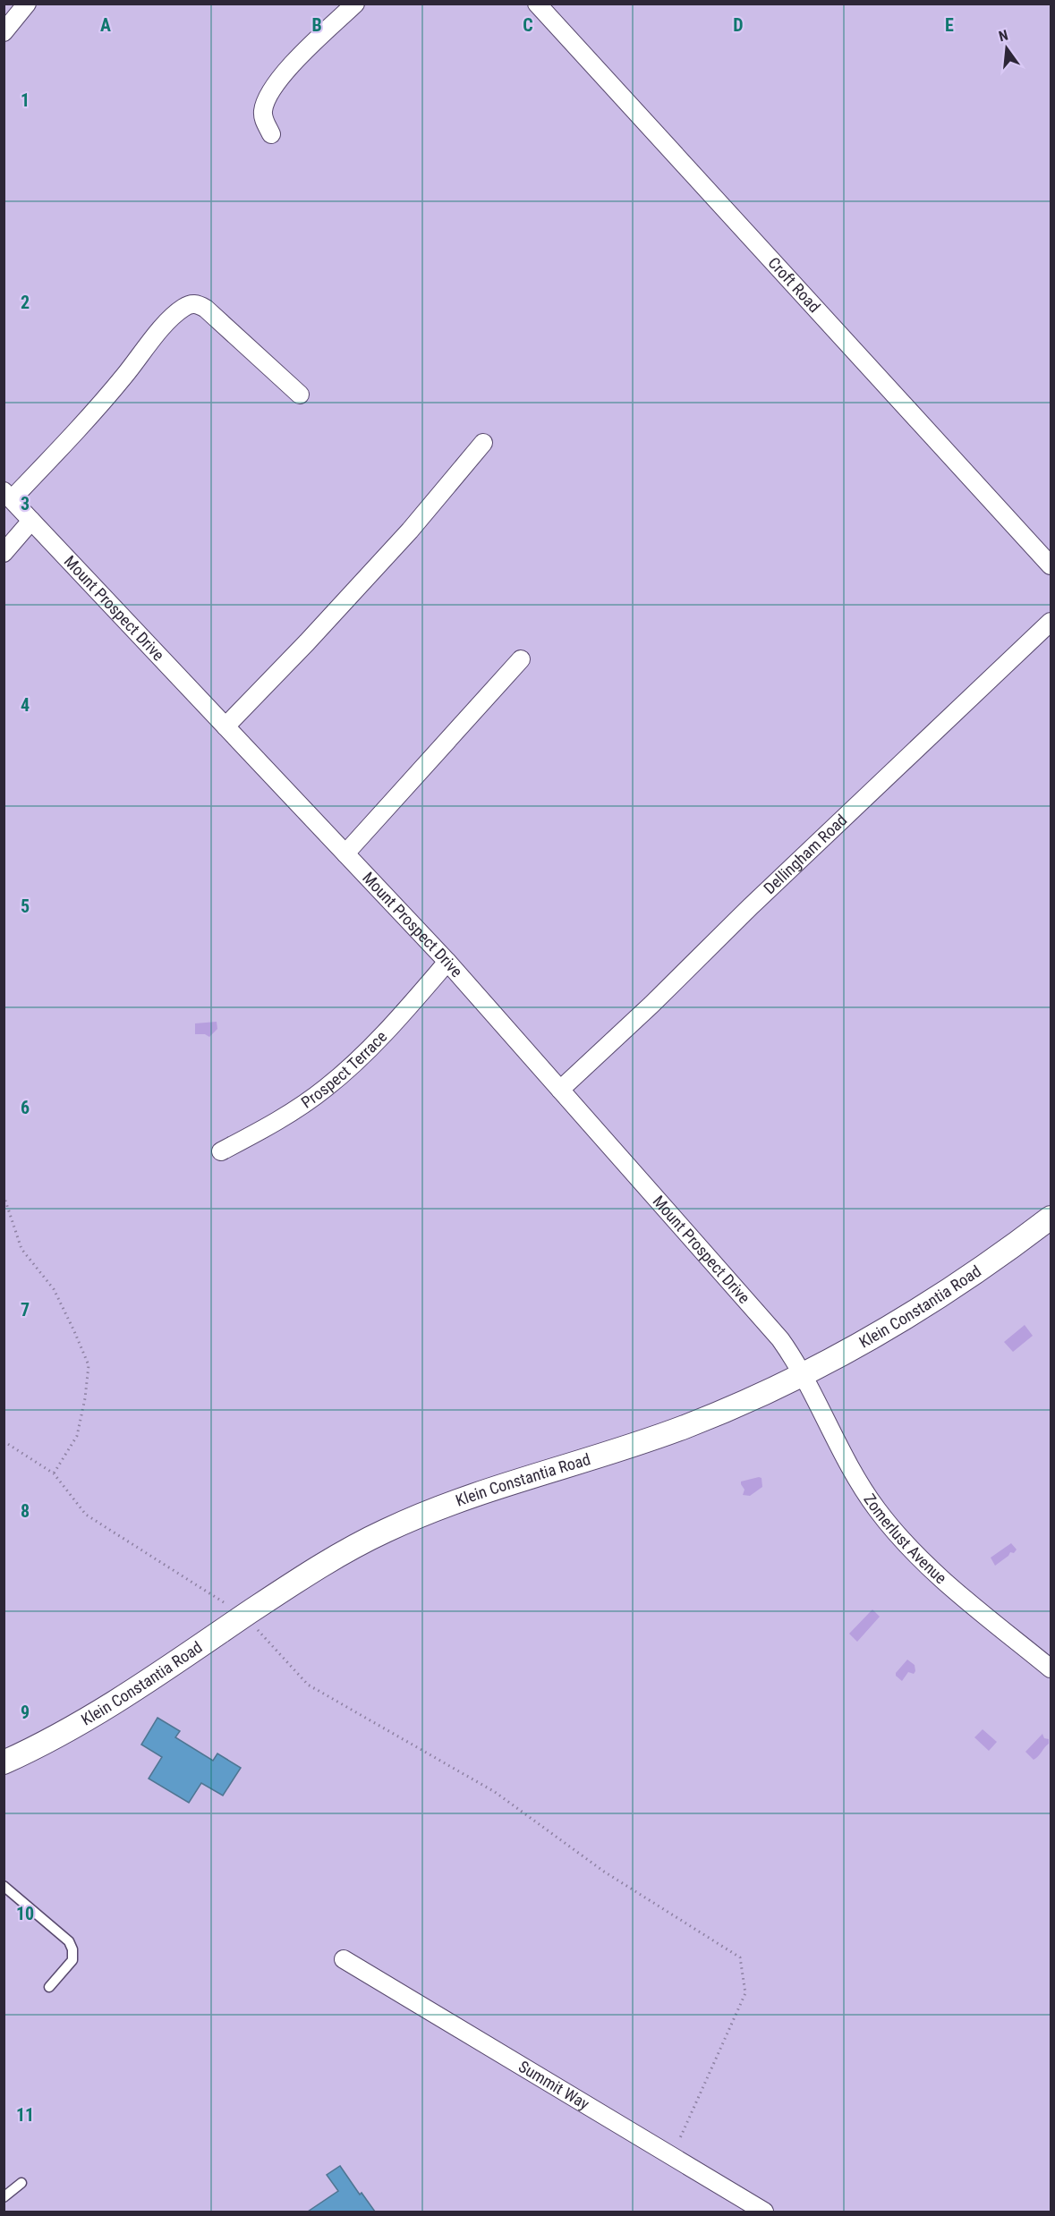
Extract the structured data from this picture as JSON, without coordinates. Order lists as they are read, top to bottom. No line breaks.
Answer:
{"streets":{"street":["Croft Road","Mount Prospect Drive","Dellingham Road","Prospect Terrace","Klein Constantia Road","Zomerlust Avenue","Summit Way"]},"crossings":[["Mount Prospect Drive","Dellingham Road"],["Mount Prospect Drive","Prospect Terrace"],["Mount Prospect Drive","Klein Constantia Road"],["Mount Prospect Drive","Zomerlust Avenue"],["Klein Constantia Road","Zomerlust Avenue"]],"north":"top","grid":{"columns":["A","B","C","D","E"],"rows":["1","2","3","4","5","6","7","8","9","10","11"]}}
